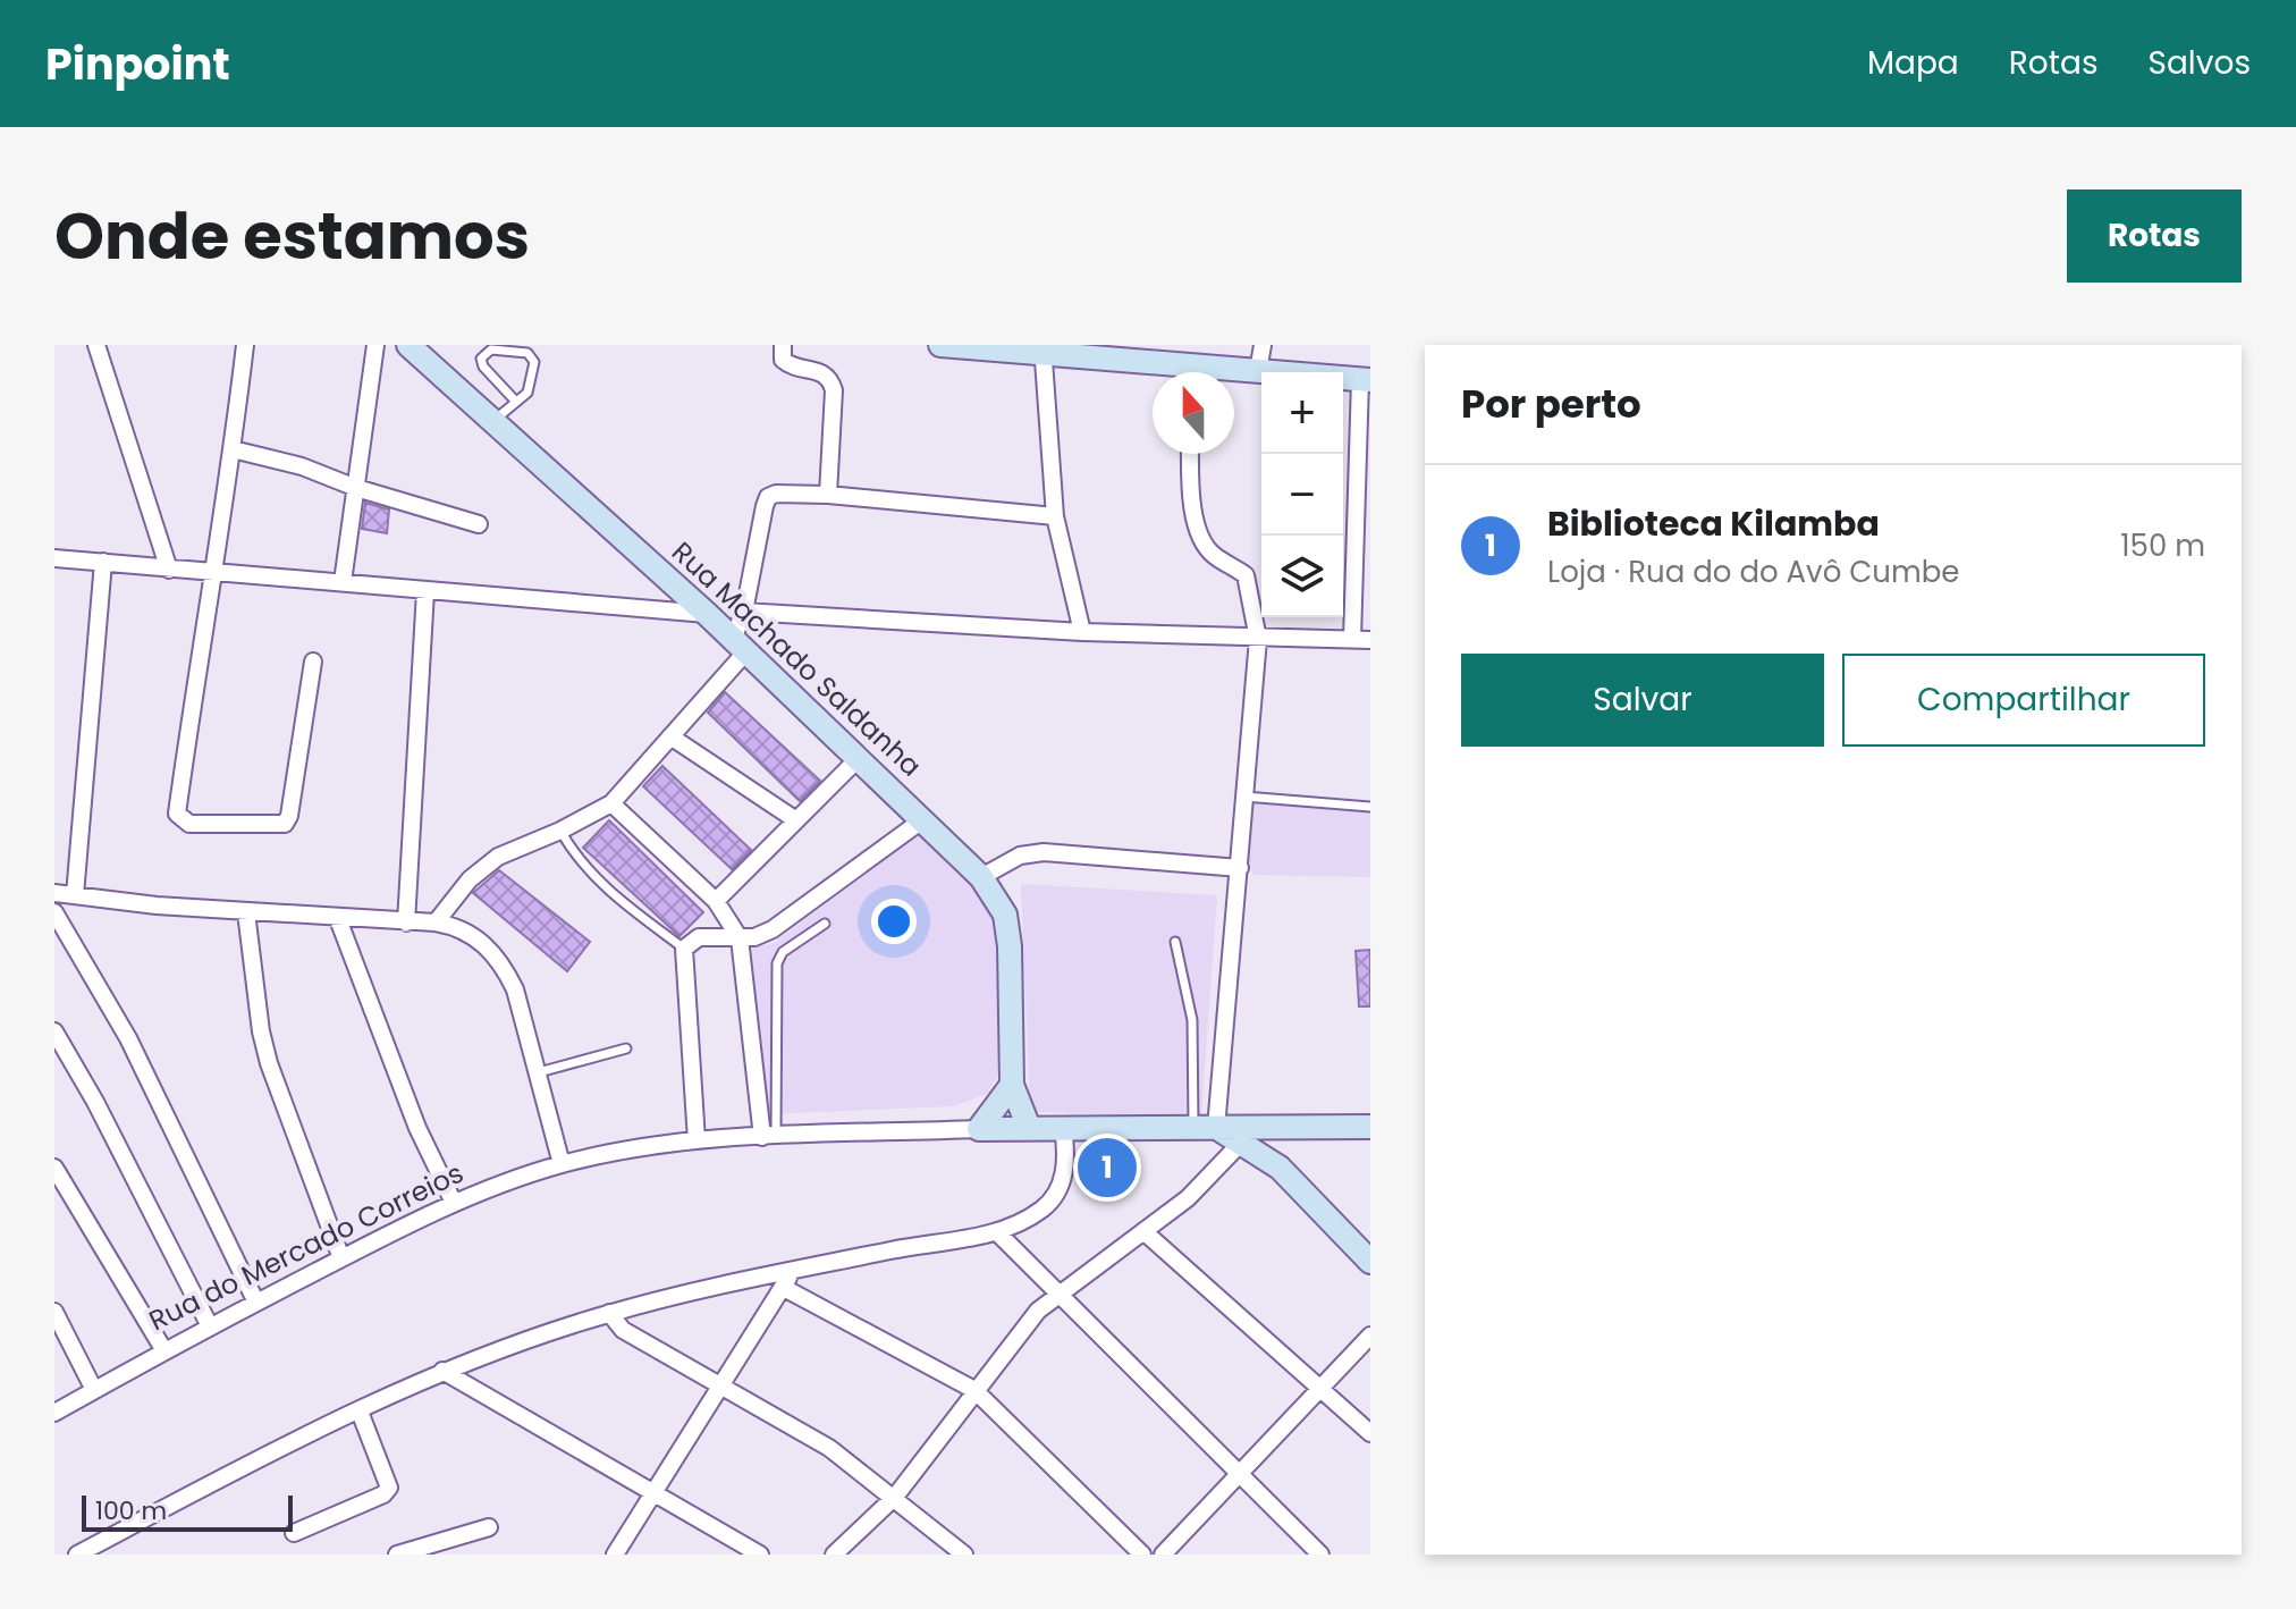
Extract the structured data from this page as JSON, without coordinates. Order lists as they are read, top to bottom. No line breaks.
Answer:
{"streets":{"street":["Rua Machado Saldanha","Rua do Mercado Correios"]},"crossings":[["Rua Machado Saldanha","Rua do Mercado Correios"]],"scale_bar":"100 m","north":"top","page":{"header":"Pinpoint","nav":["Mapa","Rotas","Salvos"],"title":"Onde estamos","buttons":["Rotas",["Salvar","Compartilhar"]],"heading":"Por perto","map_buttons":["+","−"],"list":[{"mark":"1","name":"Biblioteca Kilamba","note":"Loja · Rua do do Avô Cumbe","value":"150 m"}],"pins":"1","scale":"100 m"}}
